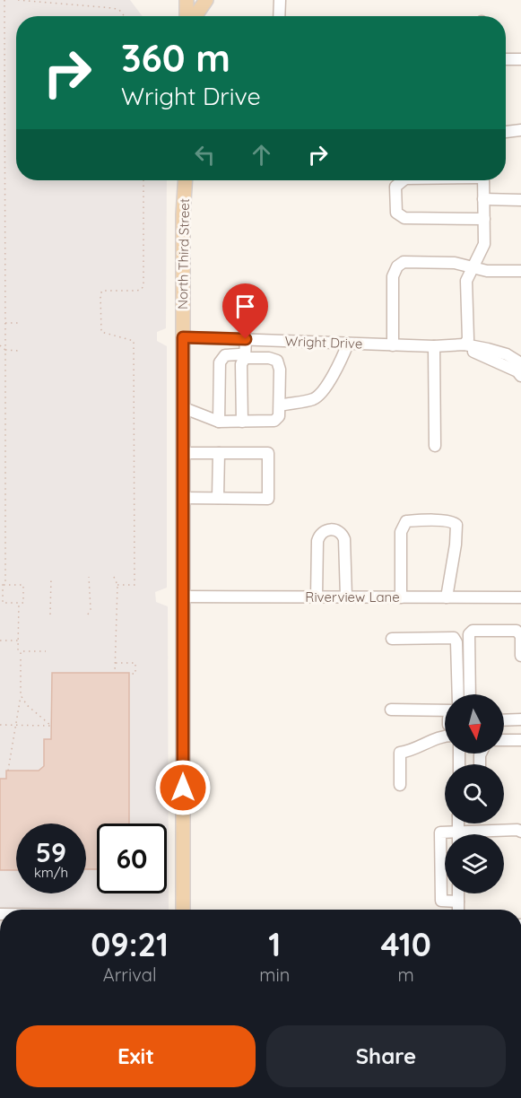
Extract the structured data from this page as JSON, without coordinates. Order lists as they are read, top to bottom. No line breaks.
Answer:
{"streets":{"main road":["North Third Street"],"street":["Wright Drive","Riverview Lane"]},"crossings":[["North Third Street","Wright Drive"],["North Third Street","Riverview Lane"]],"north":"bottom","page":{"turn":["360 m","Wright Drive"],"speed":"59 km/h","limit":"60","eta":["09:21","Arrival","1","min","410","m"],"buttons":["Exit","Share"]}}
